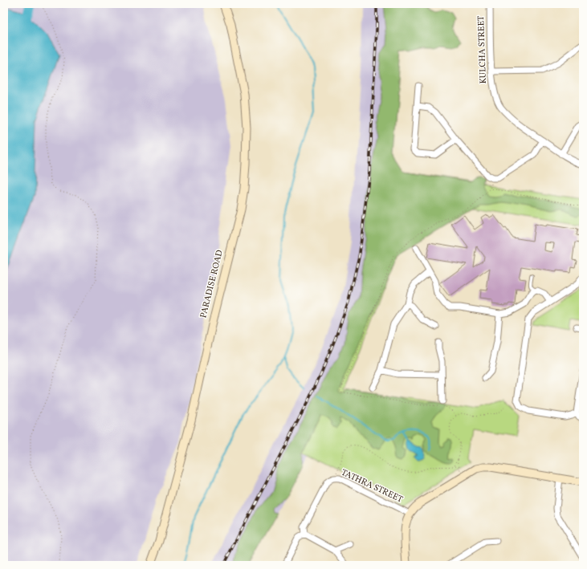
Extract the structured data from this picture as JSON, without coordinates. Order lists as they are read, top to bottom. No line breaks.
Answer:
{"streets":{"street":["KULCHA STREET","PARADISE ROAD","TATHRA STREET"]}}
